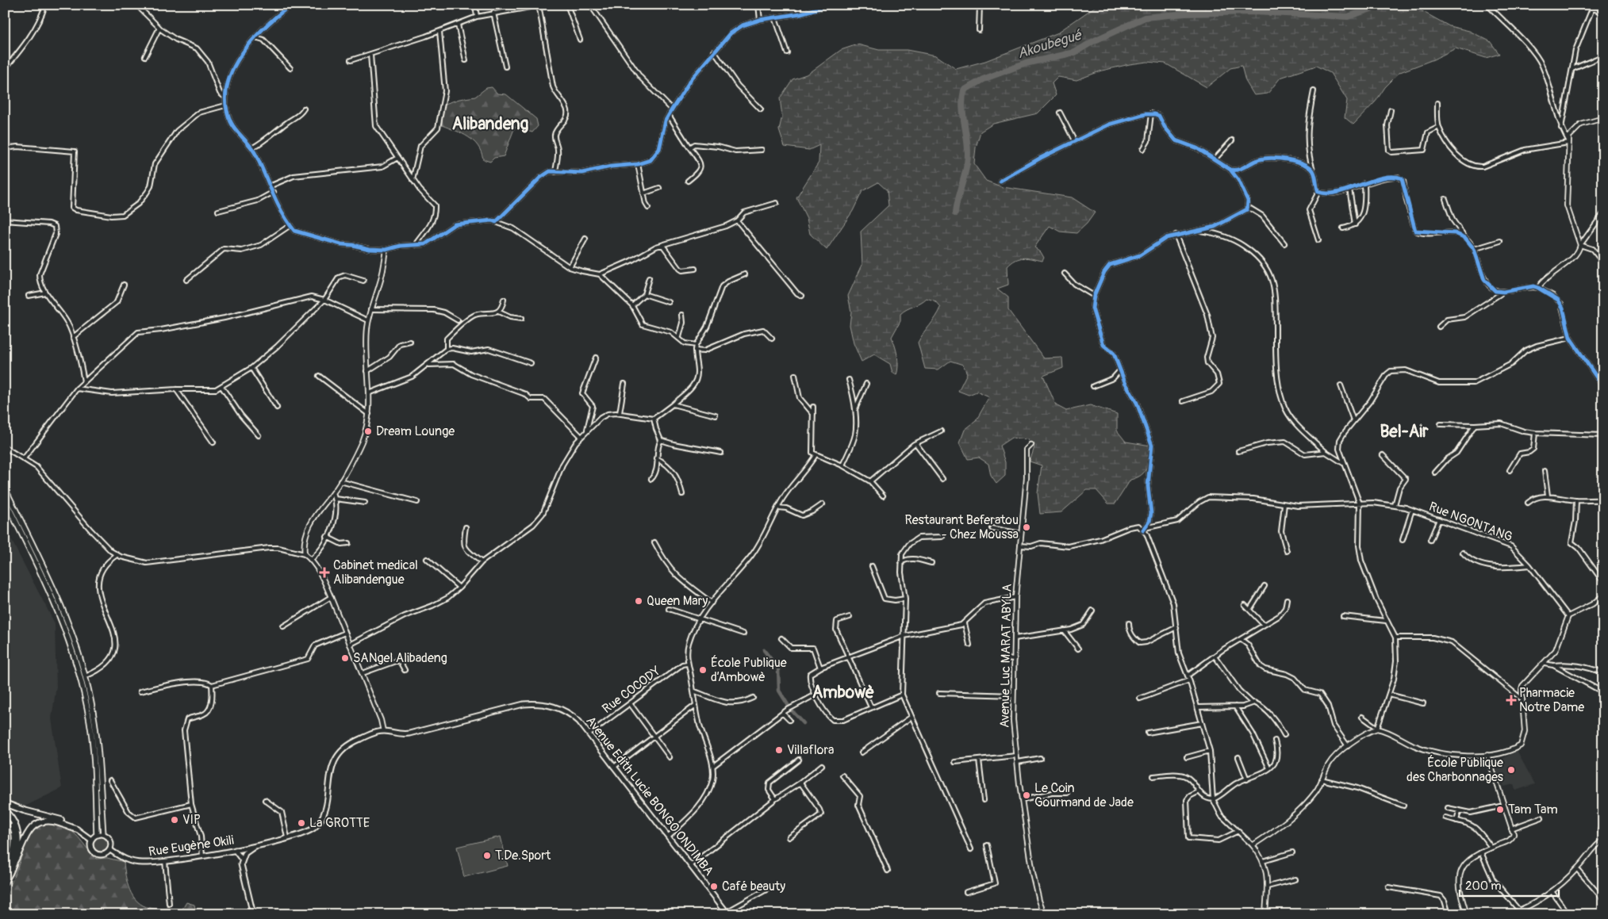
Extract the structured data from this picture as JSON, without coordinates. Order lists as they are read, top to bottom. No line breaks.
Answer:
{"streets":{"main road":["Avenue Edith Lucie BONGO ONDIMBA","Rue Eugène Okili"],"street":["Rue NGONTANG","Avenue Luc MARAT ABYLA","Rue COCODY"]},"crossings":[["Rue NGONTANG","Avenue Luc MARAT ABYLA"],["Rue COCODY","Avenue Edith Lucie BONGO ONDIMBA"],["Avenue Edith Lucie BONGO ONDIMBA","Rue Eugène Okili"]],"districts":["Alibandeng","Bel-Air","Ambowè"],"water":["Akoubegué"],"places":{"other":["Dream Lounge","Restaurant Beferatou - Chez Moussa","Queen Mary","SANgel Alibadeng","École Publique d’Ambowè","Villaflora","École Publique des Charbonnages","Le Coin Gourmand de Jade","Tam Tam","VIP","La GROTTE","T.De.Sport","Café beauty"],"health":["Cabinet medical Alibandengue","Pharmacie Notre Dame"]},"scale_bar":"200 m"}
